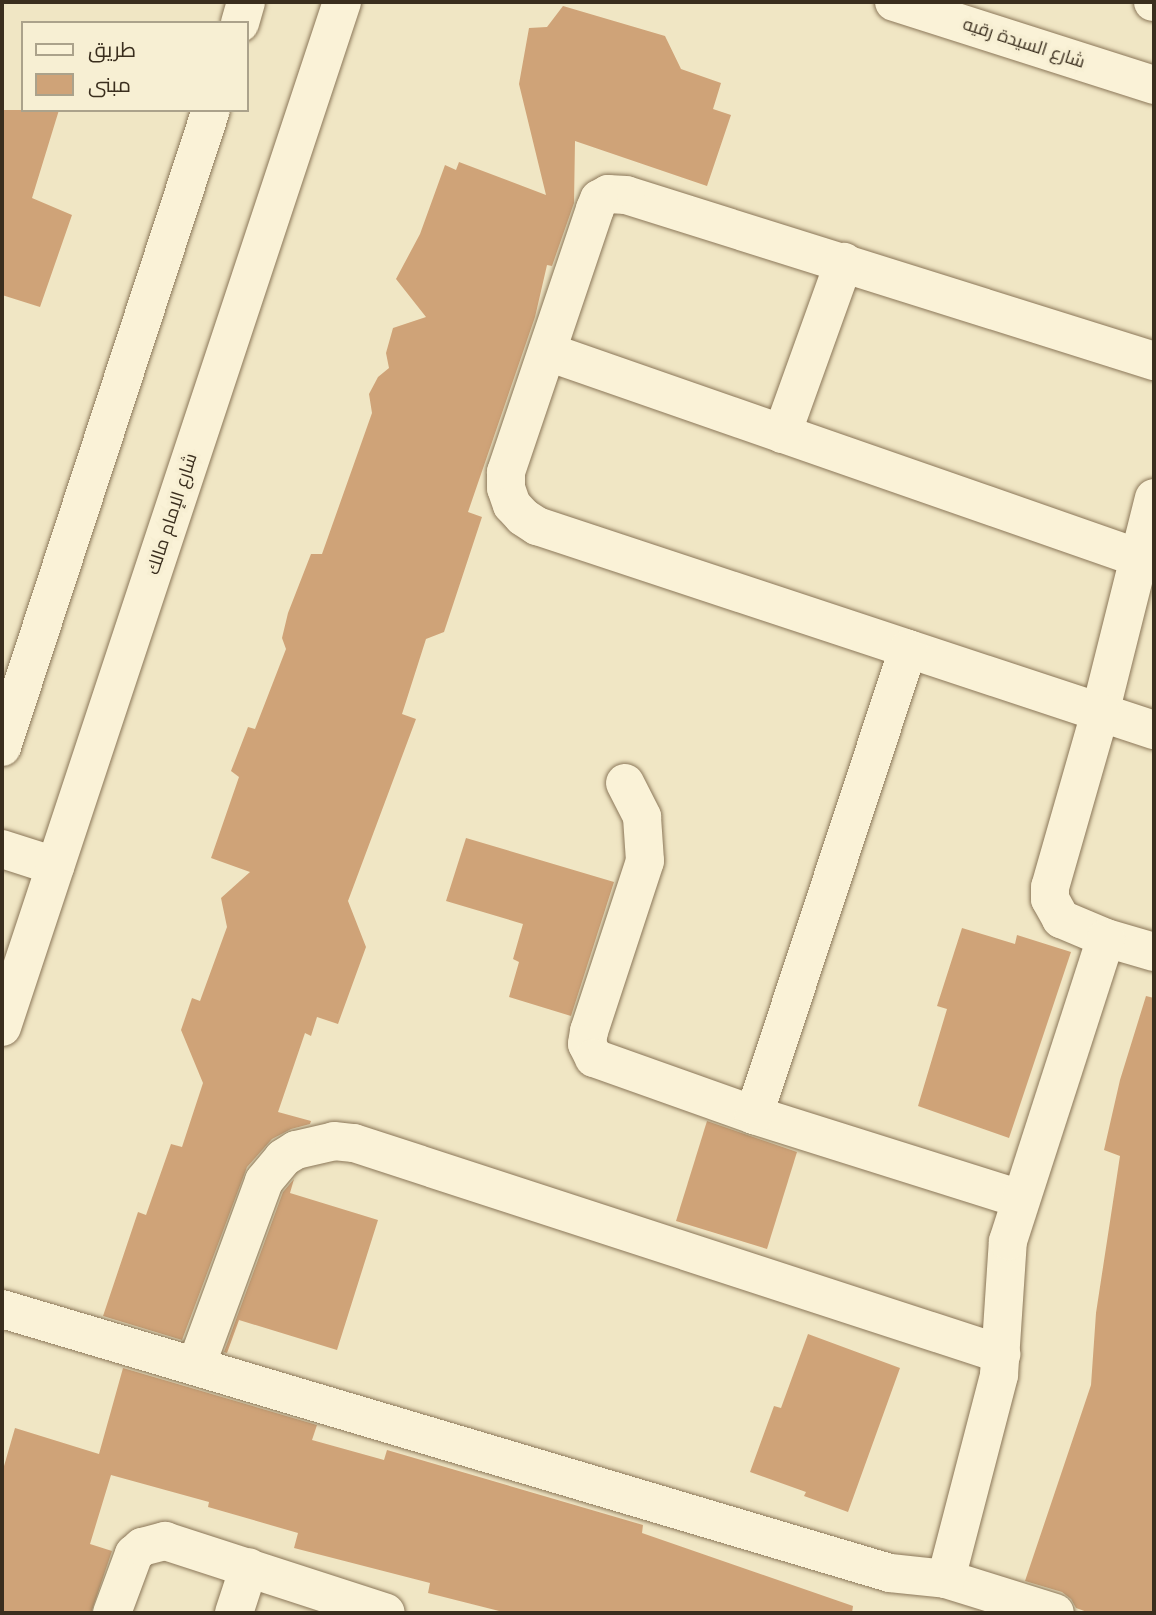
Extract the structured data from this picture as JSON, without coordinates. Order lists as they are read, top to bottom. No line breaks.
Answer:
{"streets":{"street":["شارع السيدة رقيه","شارع الإمام مالك"]},"legend":["طريق","مبنى"]}
